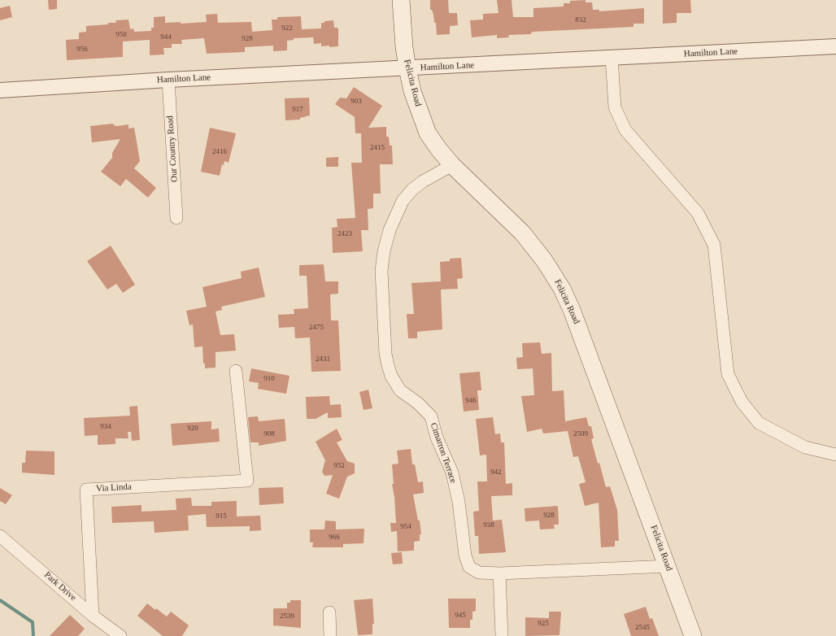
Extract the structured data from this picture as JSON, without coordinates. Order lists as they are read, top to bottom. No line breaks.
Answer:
{"streets":{"main road":["Felicita Road"],"street":["Hamilton Lane","Our Country Road","Cimarron Terrace","Via Linda","Park Drive"]},"crossings":[["Hamilton Lane","Felicita Road"],["Hamilton Lane","Our Country Road"],["Felicita Road","Cimarron Terrace"],["Via Linda","Park Drive"]],"house_numbers":["832","922","950","944","928","956","903","917","2415","2416","2423","2475","2431","910","946","934","920","908","2509","952","942","928","915","938","954","966","945","2539","925","2545"]}
